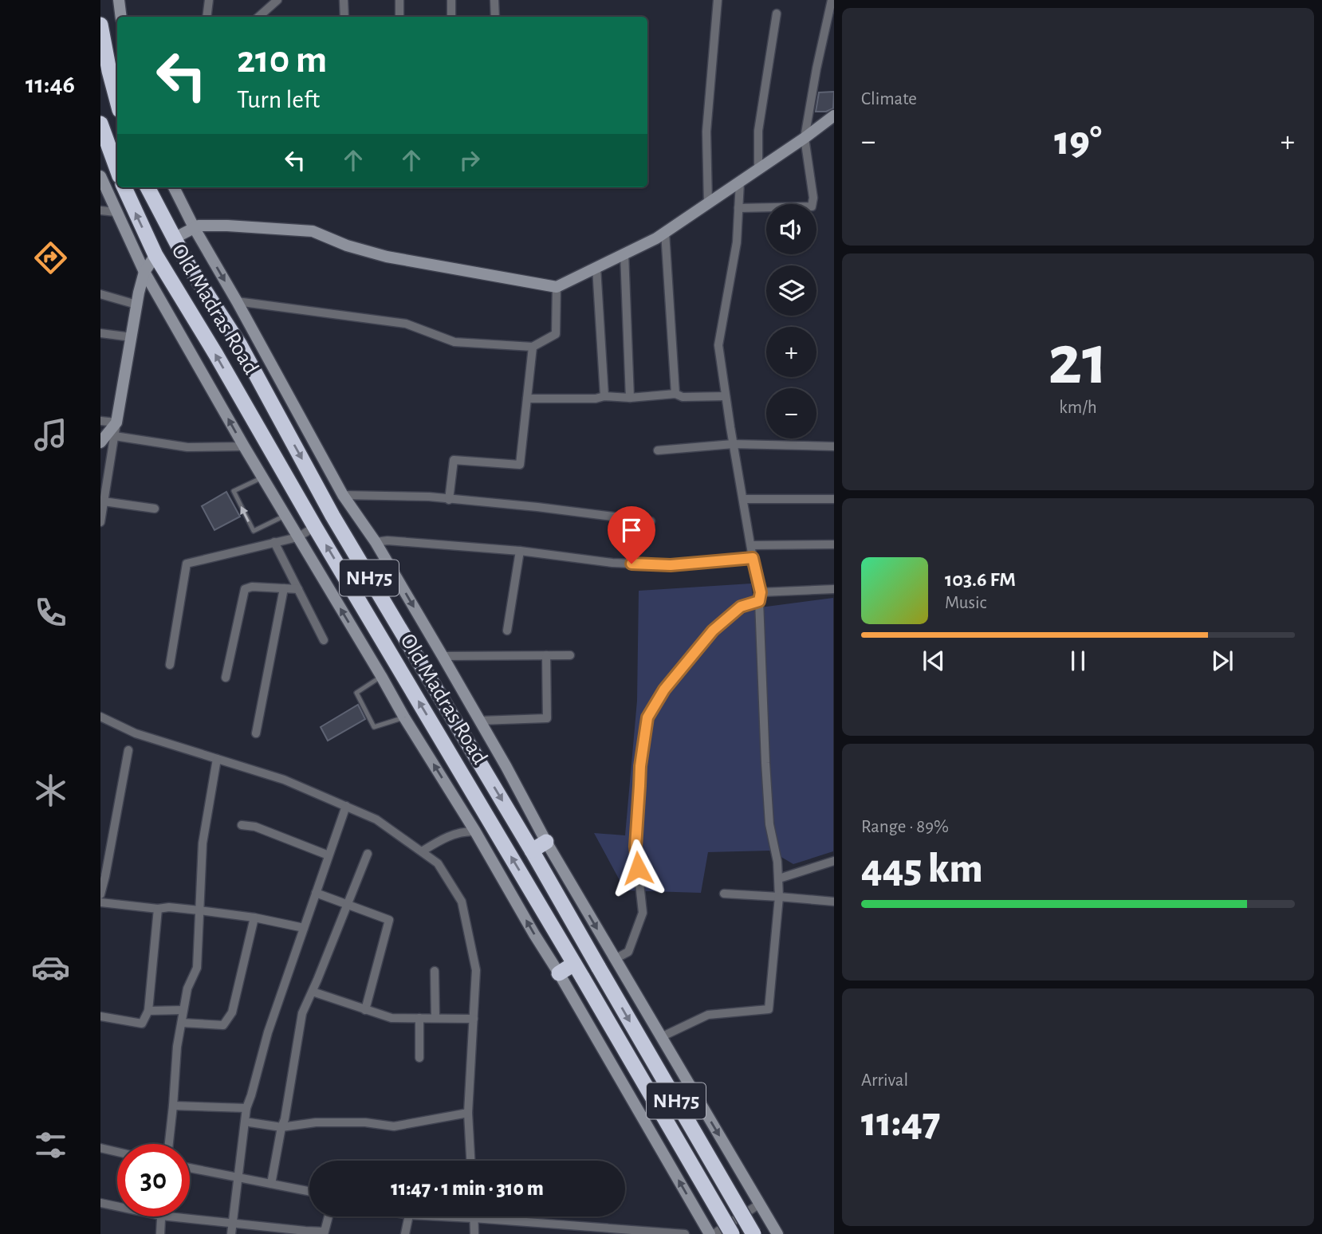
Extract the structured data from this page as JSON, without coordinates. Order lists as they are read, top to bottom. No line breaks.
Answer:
{"streets":{"highway":["Old Madras Road","NH75"]},"page":{"tabs":"11:46","tile":["Climate",["21","km/h"],["Range · 89%","445 km"],["Arrival","11:47"]],"turn":["210 m","Turn left"],"heat":["−","19°","+"],"map_buttons":["+","−"],"song":["103.6 FM","Music"],"limit":"30","trip":"11:47 · 1 min · 310 m"}}
